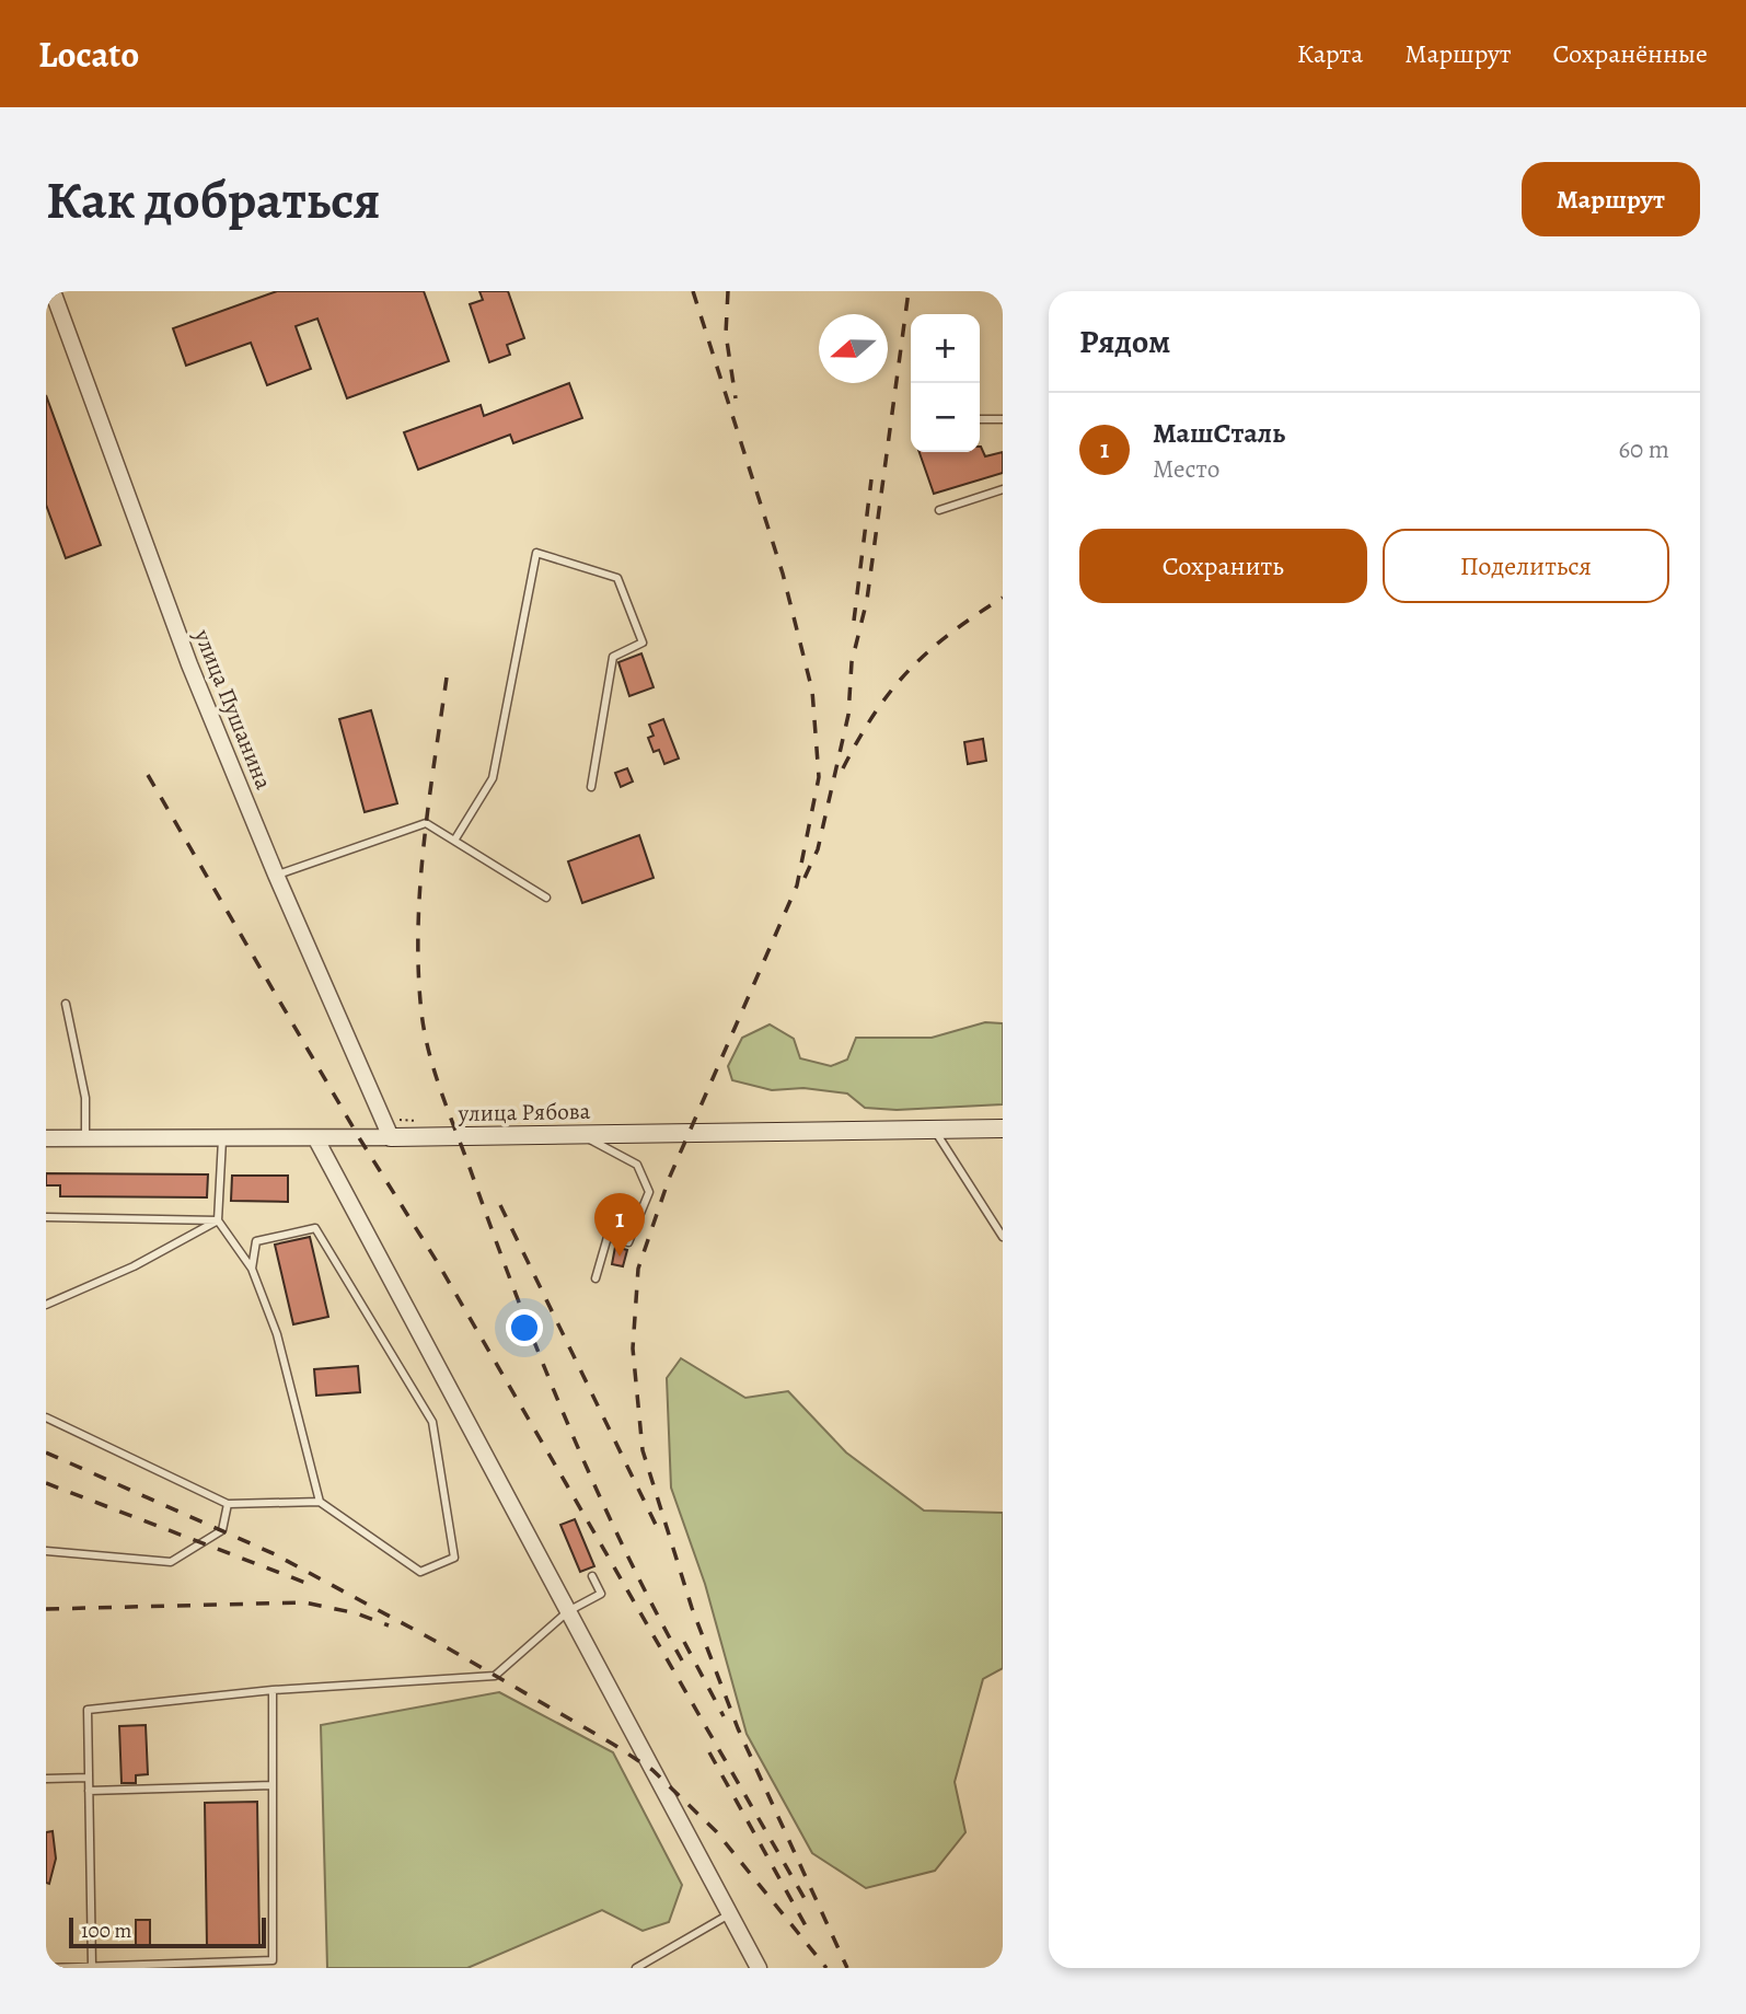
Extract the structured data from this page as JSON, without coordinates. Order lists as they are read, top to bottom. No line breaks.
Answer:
{"streets":{"main road":["улица Рябова"],"street":["улица Пушанина"]},"crossings":[["улица Пушанина","улица Рябова"]],"scale_bar":"100 m","north":"left","page":{"header":"Locato","nav":["Карта","Маршрут","Сохранённые"],"buttons":["Маршрут",["Сохранить","Поделиться"]],"title":"Как добраться","heading":"Рядом","map_buttons":["+","−"],"list":[{"mark":"1","name":"МашСталь","note":"Место","value":"60 m"}],"pins":"1","scale":"100 m"}}
